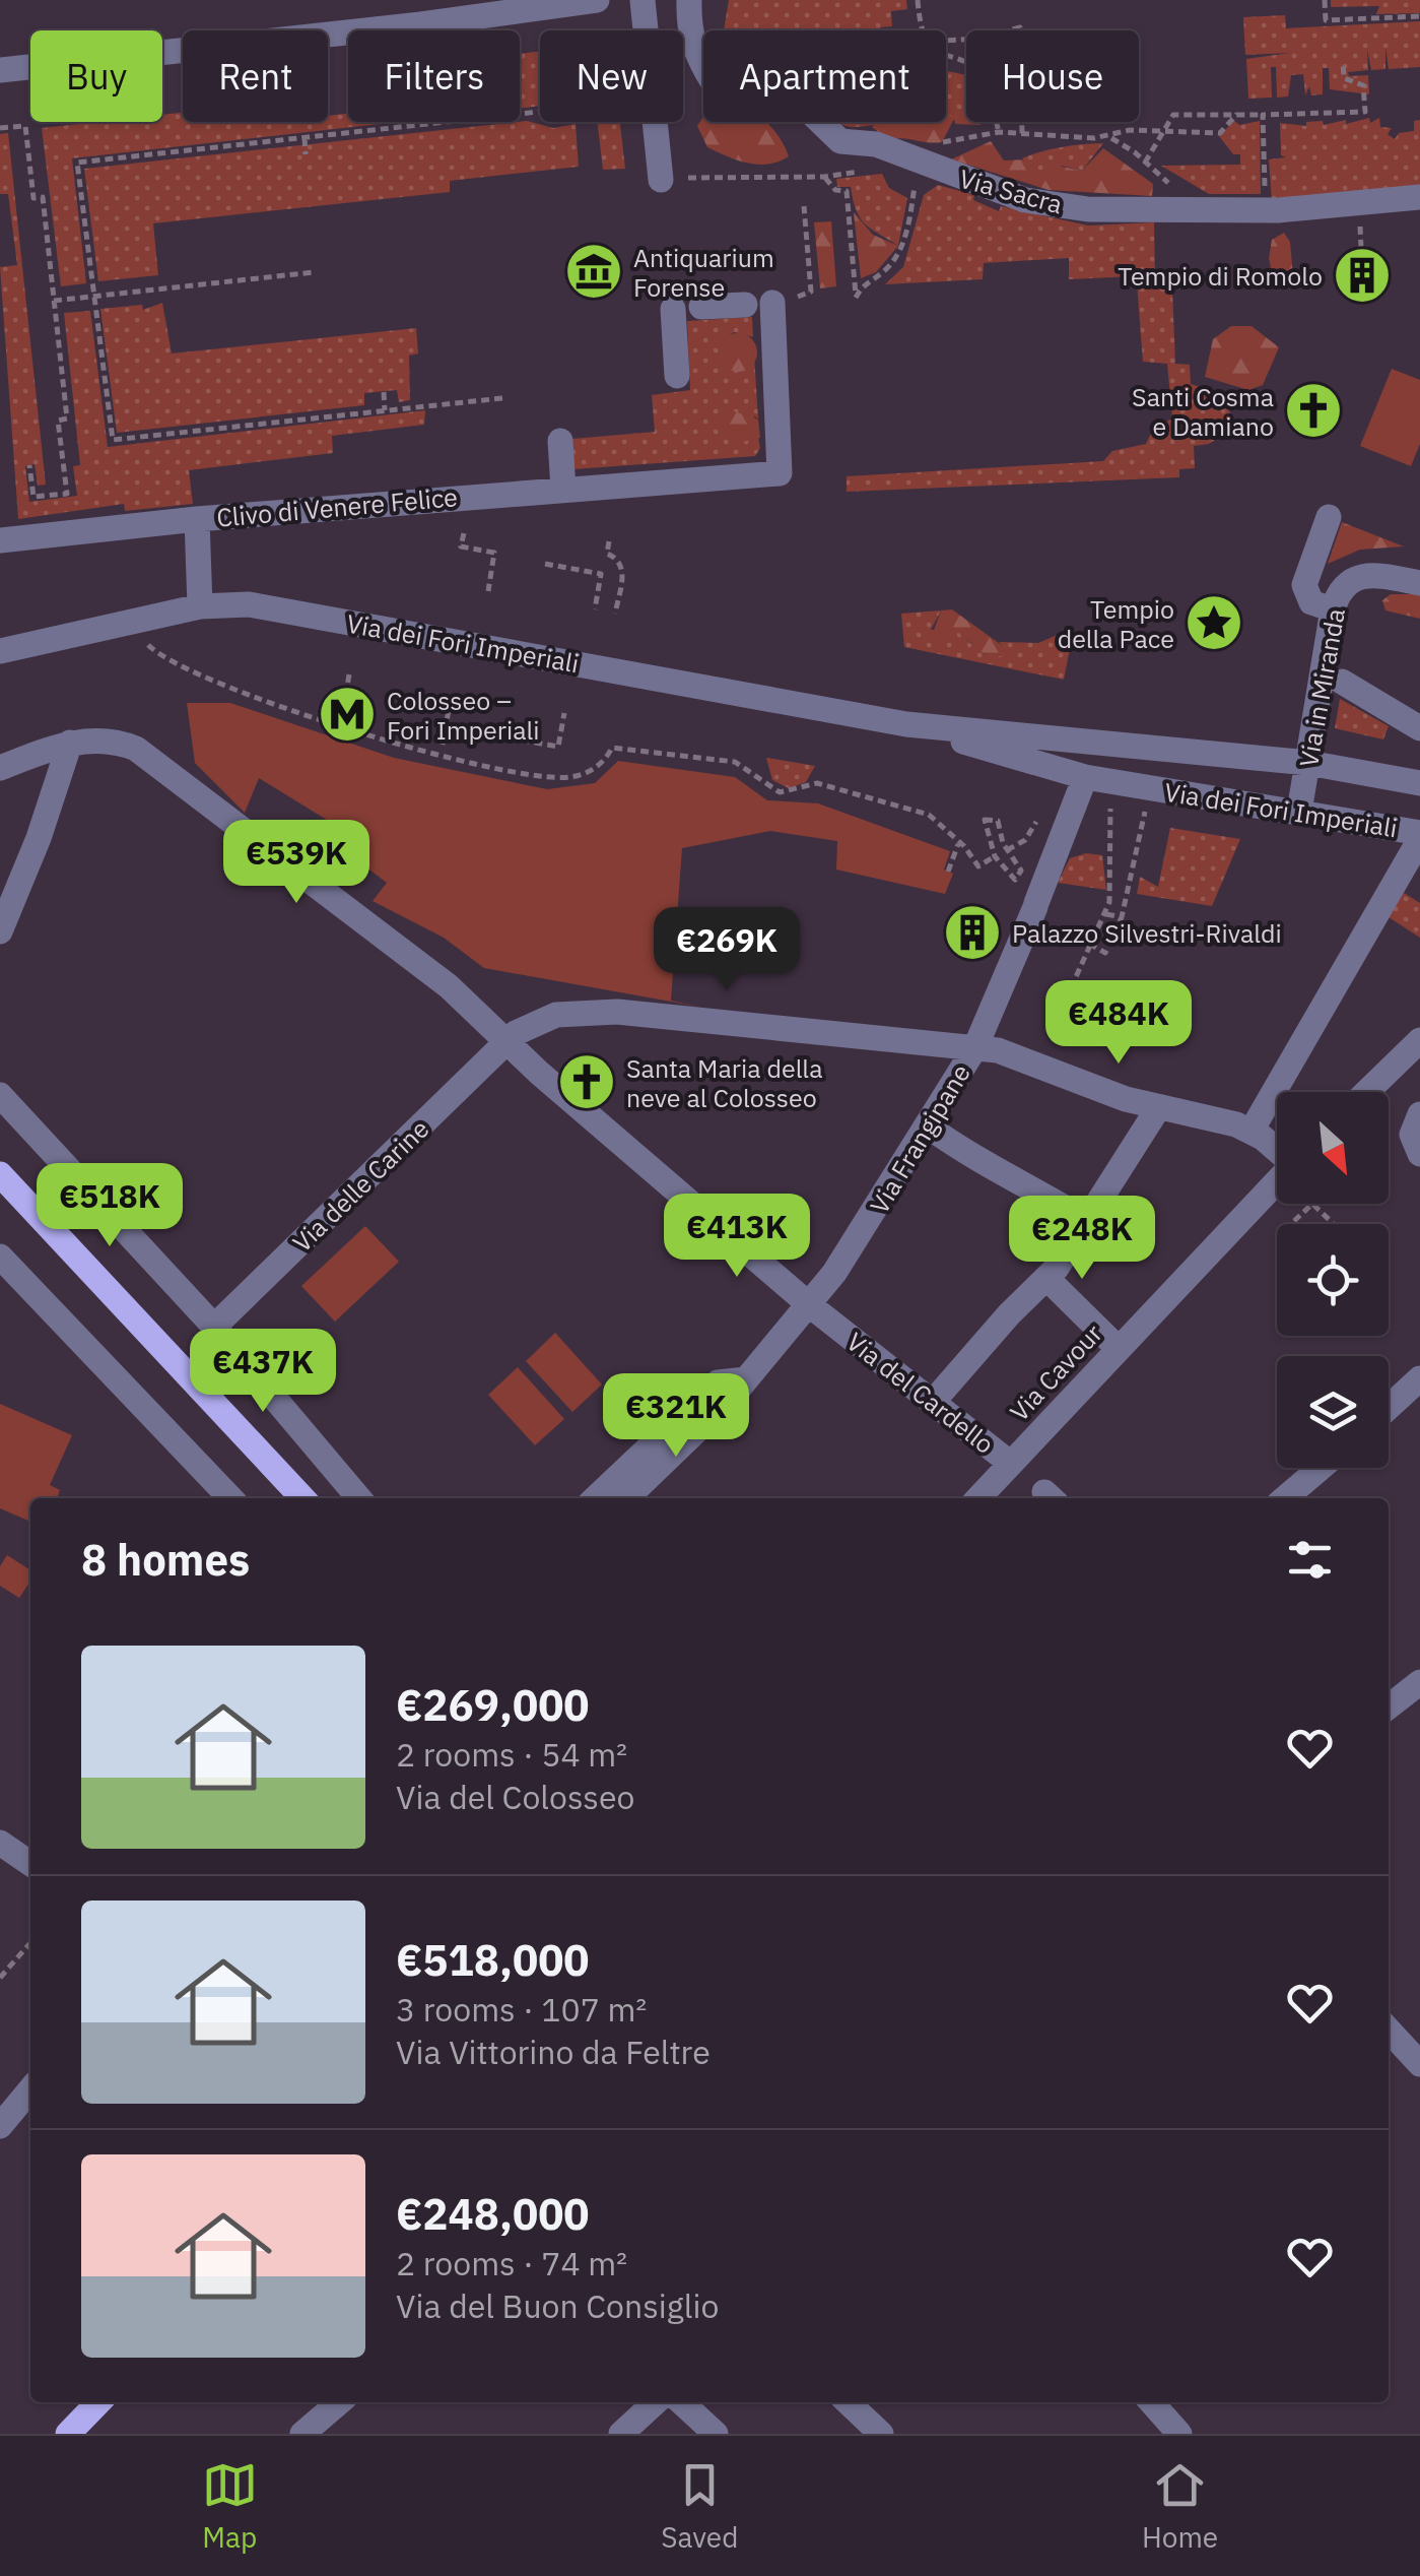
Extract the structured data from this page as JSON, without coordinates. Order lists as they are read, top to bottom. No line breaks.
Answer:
{"streets":{"street":["Via Sacra","Clivo di Venere Felice","Via dei Fori Imperiali","Via in Miranda","Via Frangipane","Via delle Carine","Via Cavour","Via del Cardello"]},"crossings":[["Clivo di Venere Felice","Via dei Fori Imperiali"],["Via dei Fori Imperiali","Via in Miranda"],["Via dei Fori Imperiali","Via Frangipane"],["Via Frangipane","Via delle Carine"],["Via Frangipane","Via del Cardello"],["Via delle Carine","Via del Cardello"],["Via Cavour","Via del Cardello"]],"places":{"museum":["Antiquarium Forense"],"building":["Tempio di Romolo","Palazzo Silvestri-Rivaldi"],"church":["Santi Cosma e Damiano","Santa Maria della neve al Colosseo"],"place":["Tempio della Pace"],"metro station":["Colosseo – Fori Imperiali"]},"north":"bottom right","page":{"chip":["Buy","Rent","Filters","New","Apartment","House"],"price":["€539K","€269K","€484K","€518K","€413K","€248K","€437K","€321K"],"heading":"8 homes","list":[{"name":"€269,000","note":"2 rooms · 54 m² · Via del Colosseo"},{"name":"€518,000","note":"3 rooms · 107 m² · Via Vittorino da Feltre"},{"name":"€248,000","note":"2 rooms · 74 m² · Via del Buon Consiglio"}],"tabs":["Map","Saved","Home"]}}
